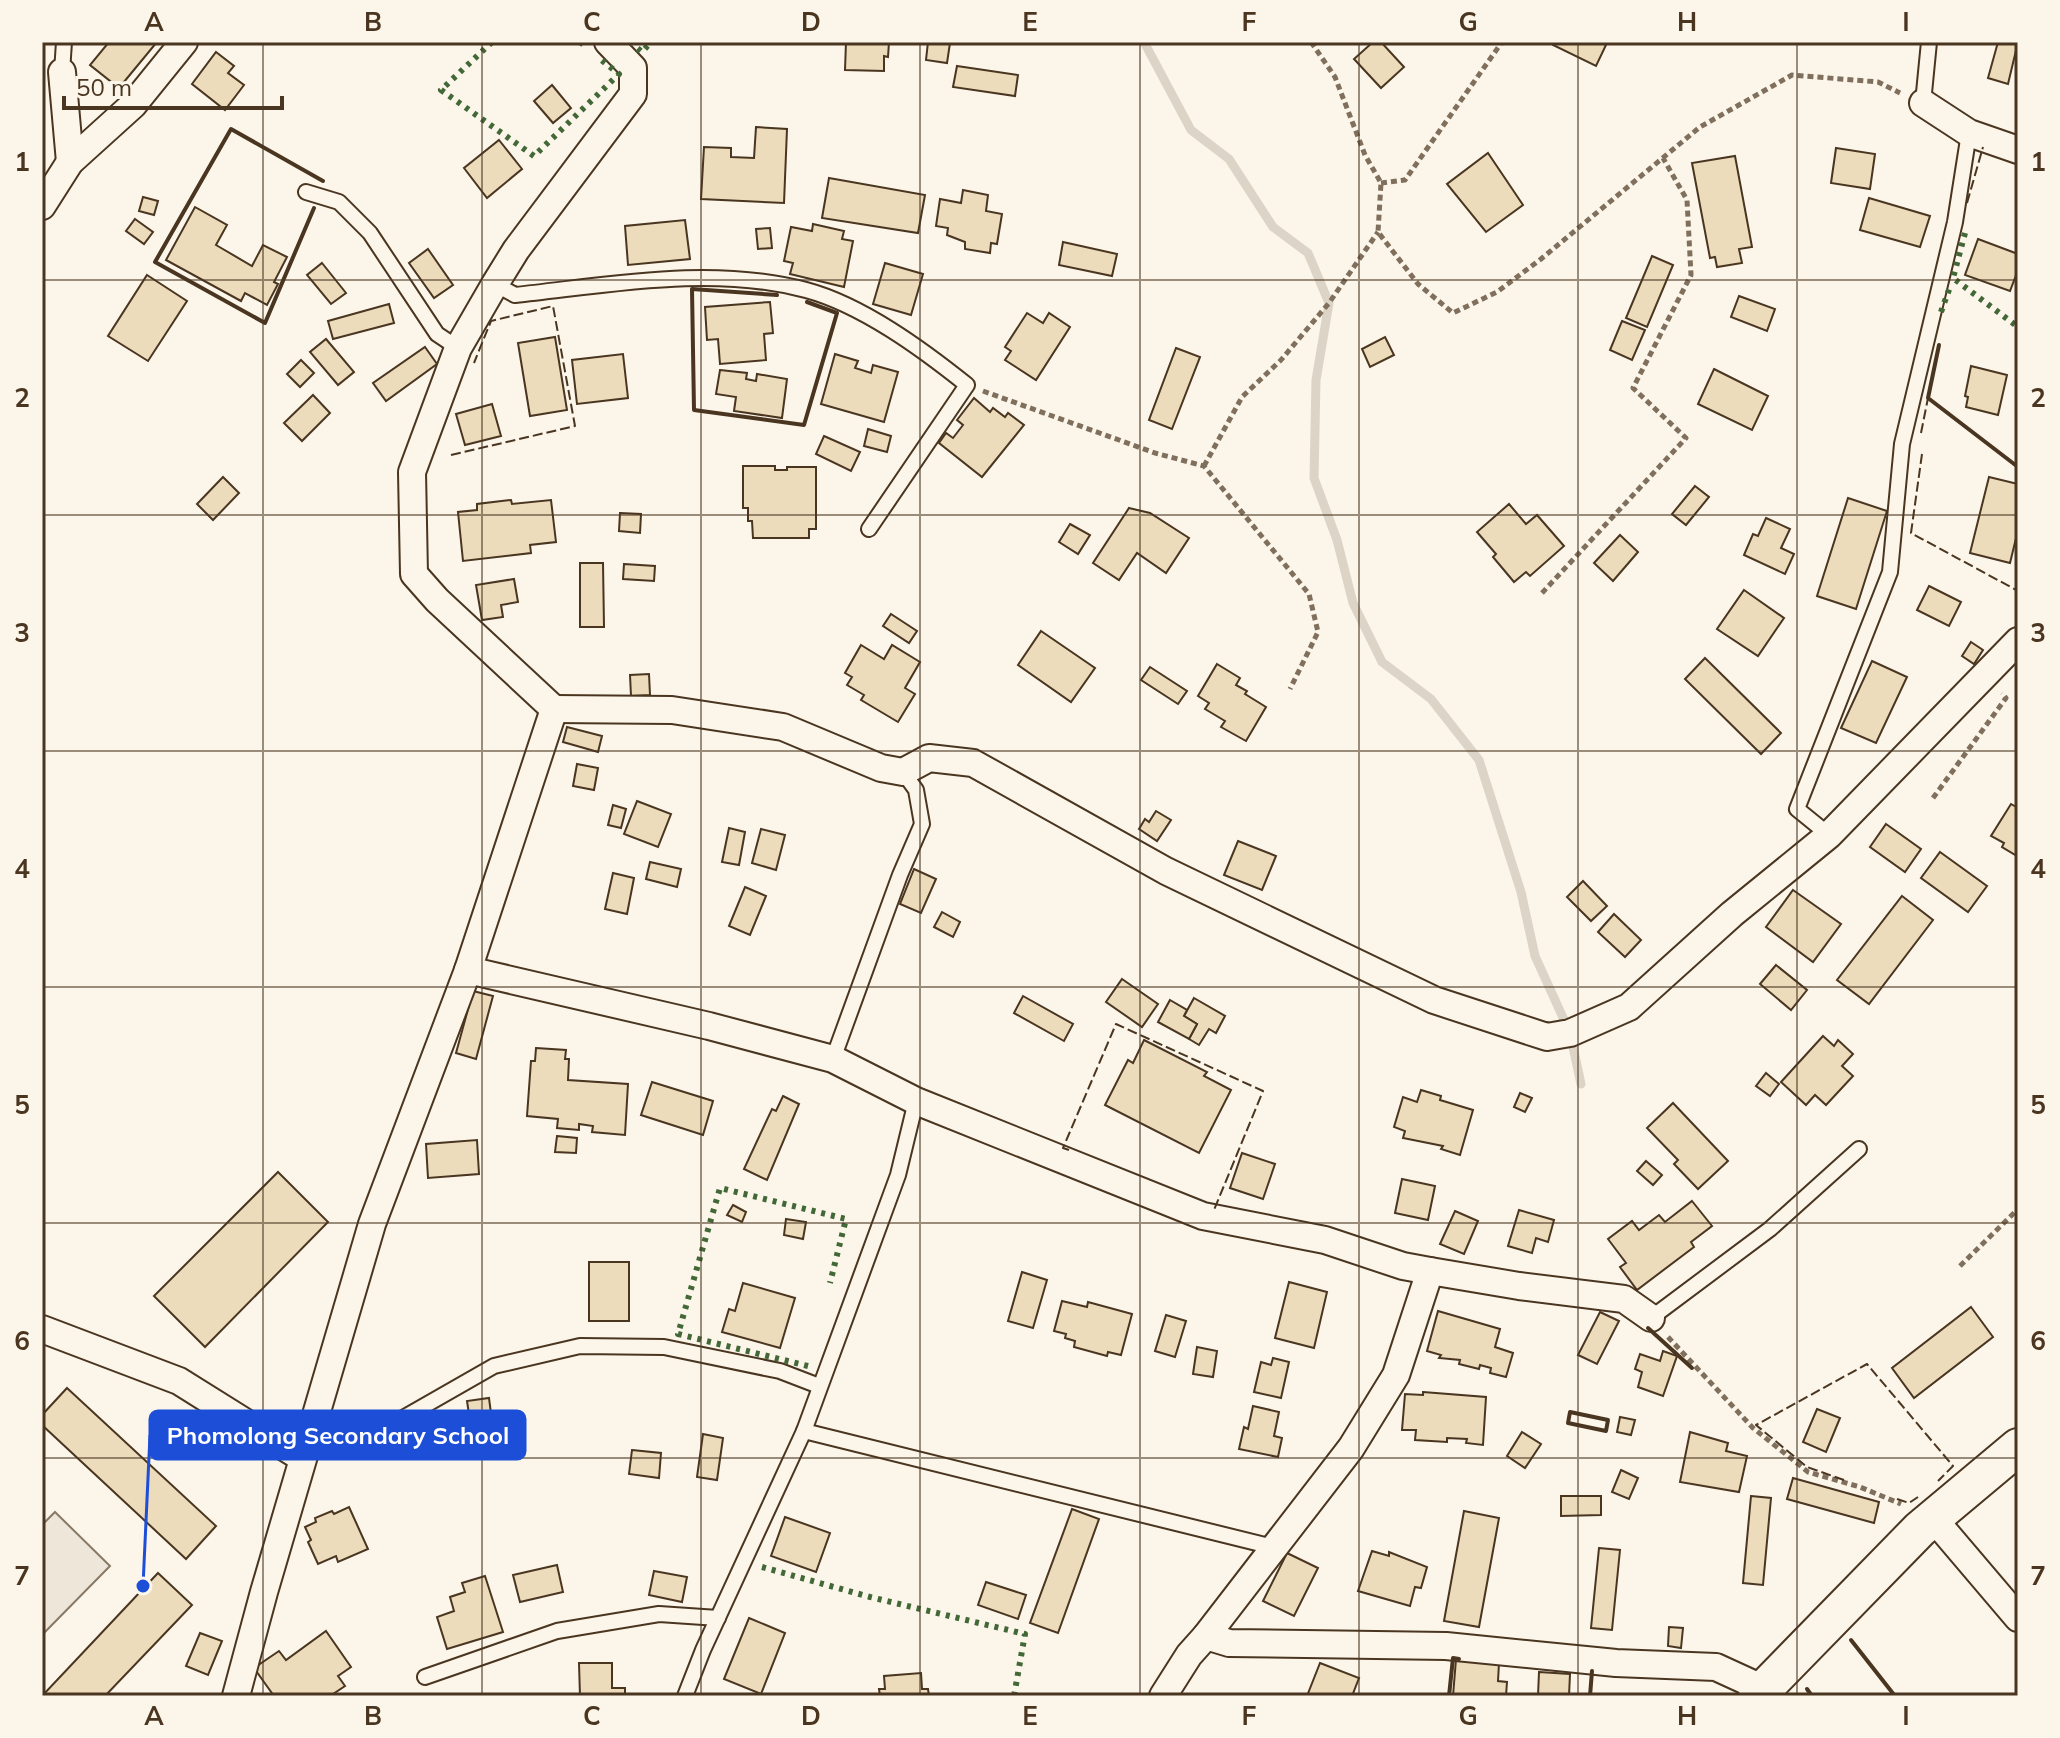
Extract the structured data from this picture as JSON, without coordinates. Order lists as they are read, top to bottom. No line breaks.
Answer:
{"places":["Phomolong Secondary School"],"scale_bar":"50 m","grid":{"columns":["A","B","C","D","E","F","G","H","I"],"rows":["1","2","3","4","5","6","7"]}}
